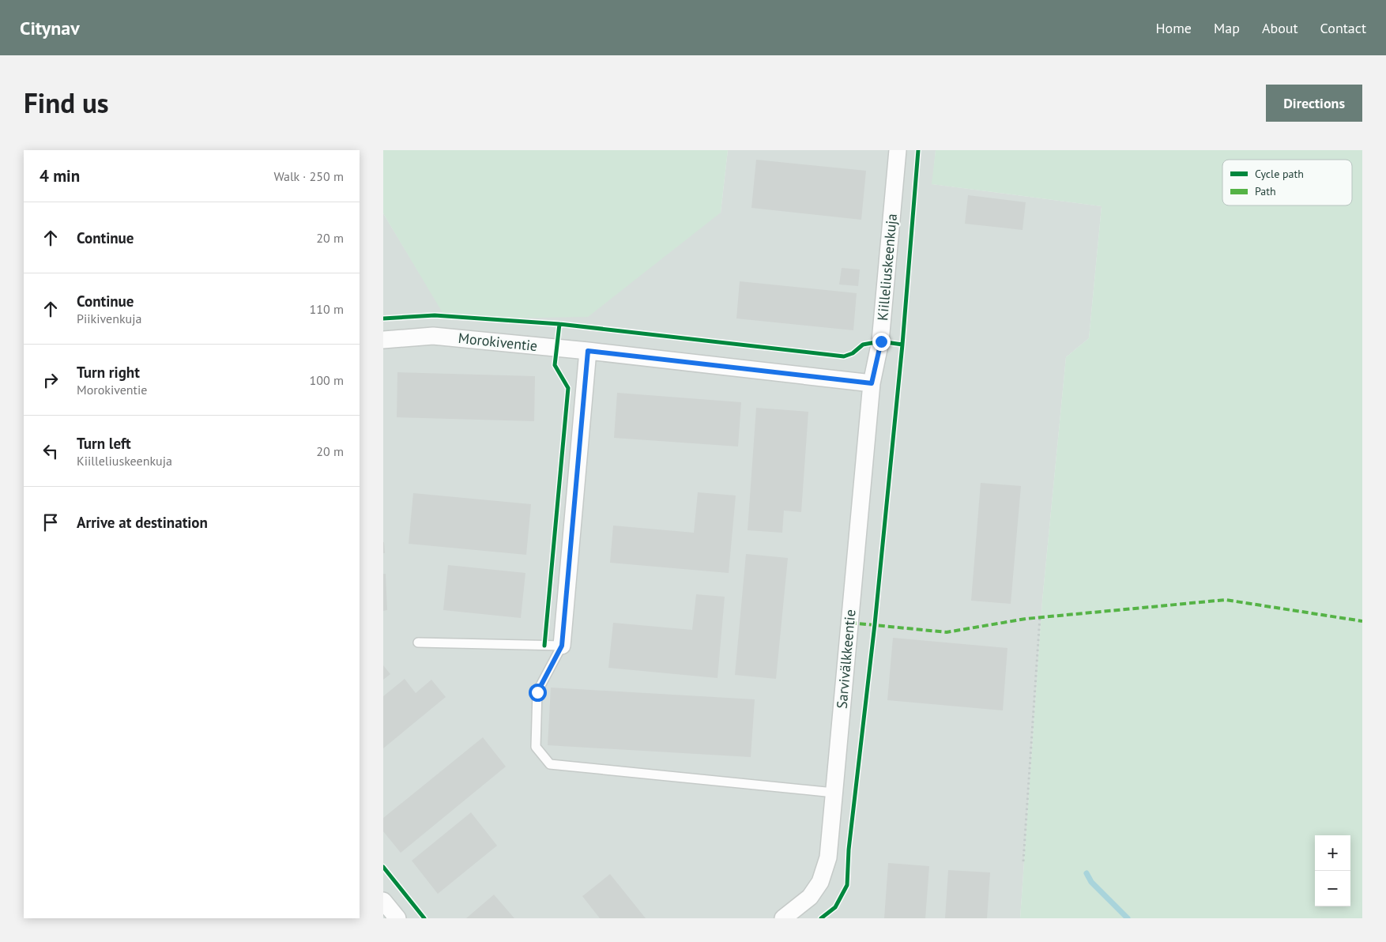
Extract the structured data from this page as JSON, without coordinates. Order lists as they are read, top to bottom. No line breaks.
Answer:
{"streets":{"street":["Kiilleliuskeenkuja","Morokiventie","Sarvivälkkeentie"]},"crossings":[["Kiilleliuskeenkuja","Morokiventie"],["Kiilleliuskeenkuja","Sarvivälkkeentie"],["Morokiventie","Sarvivälkkeentie"]],"legend":["Cycle path","Path"],"page":{"header":"Citynav","nav":["Home","Map","About","Contact"],"title":"Find us","buttons":"Directions","heading":["4 min","Walk · 250 m"],"list":[["Continue","20 m"],["Continue","Piikivenkuja","110 m"],["Turn right","Morokiventie","100 m"],["Turn left","Kiilleliuskeenkuja","20 m"],"Arrive at destination"],"map_buttons":["+","−"]}}
